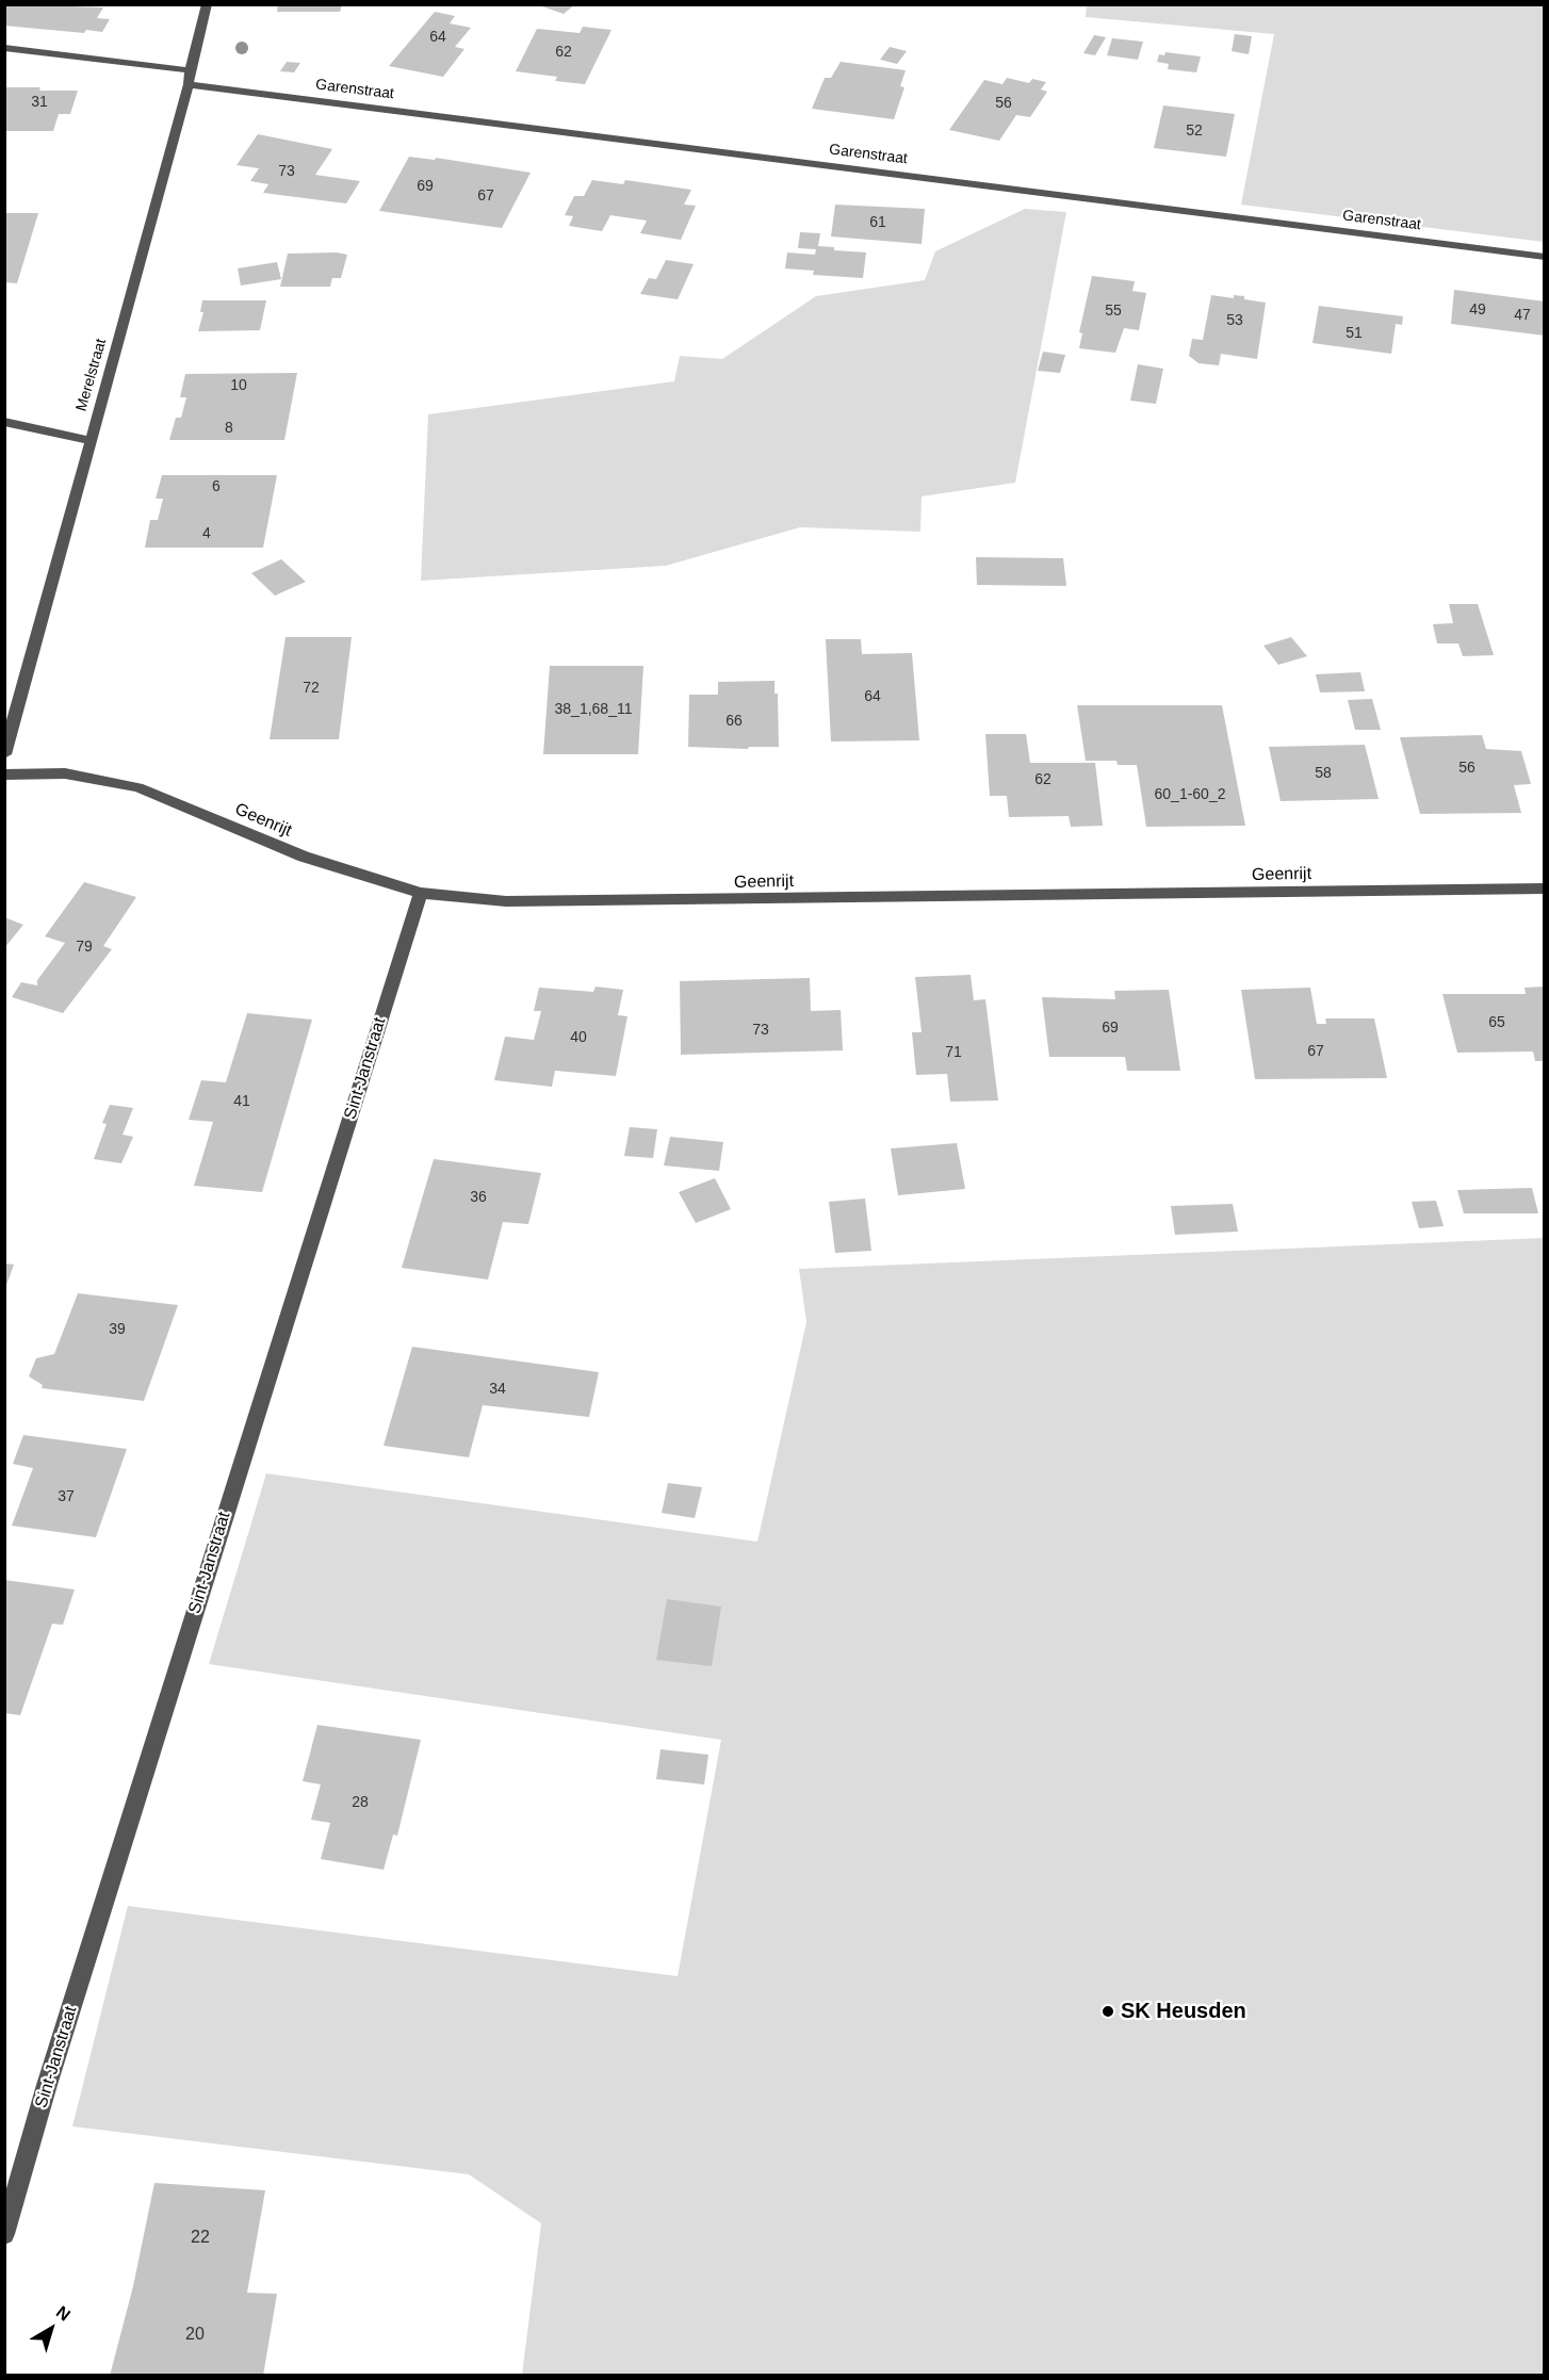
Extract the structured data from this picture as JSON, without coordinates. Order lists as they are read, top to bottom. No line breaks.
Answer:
{"streets":{"street":["Garenstraat","Merelstraat","Geenrijt","Sint-Janstraat"]},"crossings":[["Garenstraat","Merelstraat"],["Geenrijt","Sint-Janstraat"]],"places":["SK Heusden"],"house_numbers":["64","62","31","56","52","73","69","67","61","49","55","47","53","51","10","8","6","4","72","64","38_1,68_11","66","56","58","62","60_1-60_2","79","65","69","73","40","67","71","41","36","39","34","37","28","22","20"],"north":"top right"}
